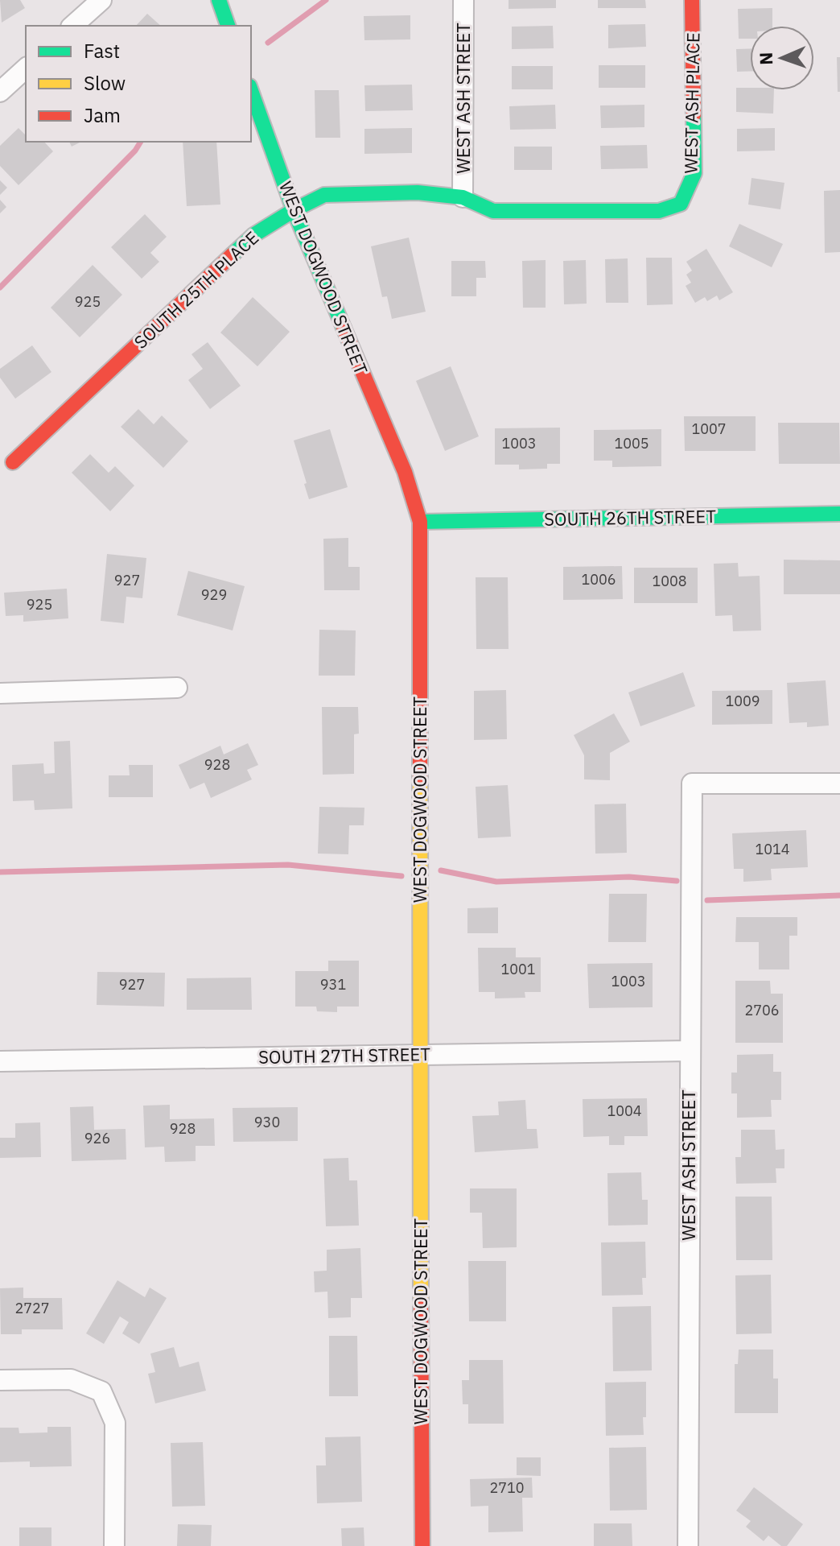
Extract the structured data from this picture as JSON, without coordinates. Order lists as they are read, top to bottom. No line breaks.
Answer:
{"streets":{"street":["WEST ASH STREET","WEST ASH PLACE","WEST DOGWOOD STREET","SOUTH 25TH PLACE","SOUTH 26TH STREET","SOUTH 27TH STREET"]},"crossings":[["WEST ASH STREET","SOUTH 25TH PLACE"],["WEST ASH STREET","SOUTH 27TH STREET"],["WEST ASH PLACE","SOUTH 25TH PLACE"],["WEST DOGWOOD STREET","SOUTH 25TH PLACE"],["WEST DOGWOOD STREET","SOUTH 26TH STREET"],["WEST DOGWOOD STREET","SOUTH 27TH STREET"]],"house_numbers":["925","1007","1003","1005","1006","927","1008","929","925","1009","928","1014","1001","1003","927","931","2706","1004","930","928","926","2727","2710"],"legend":["Fast","Slow","Jam"],"north":"left"}
